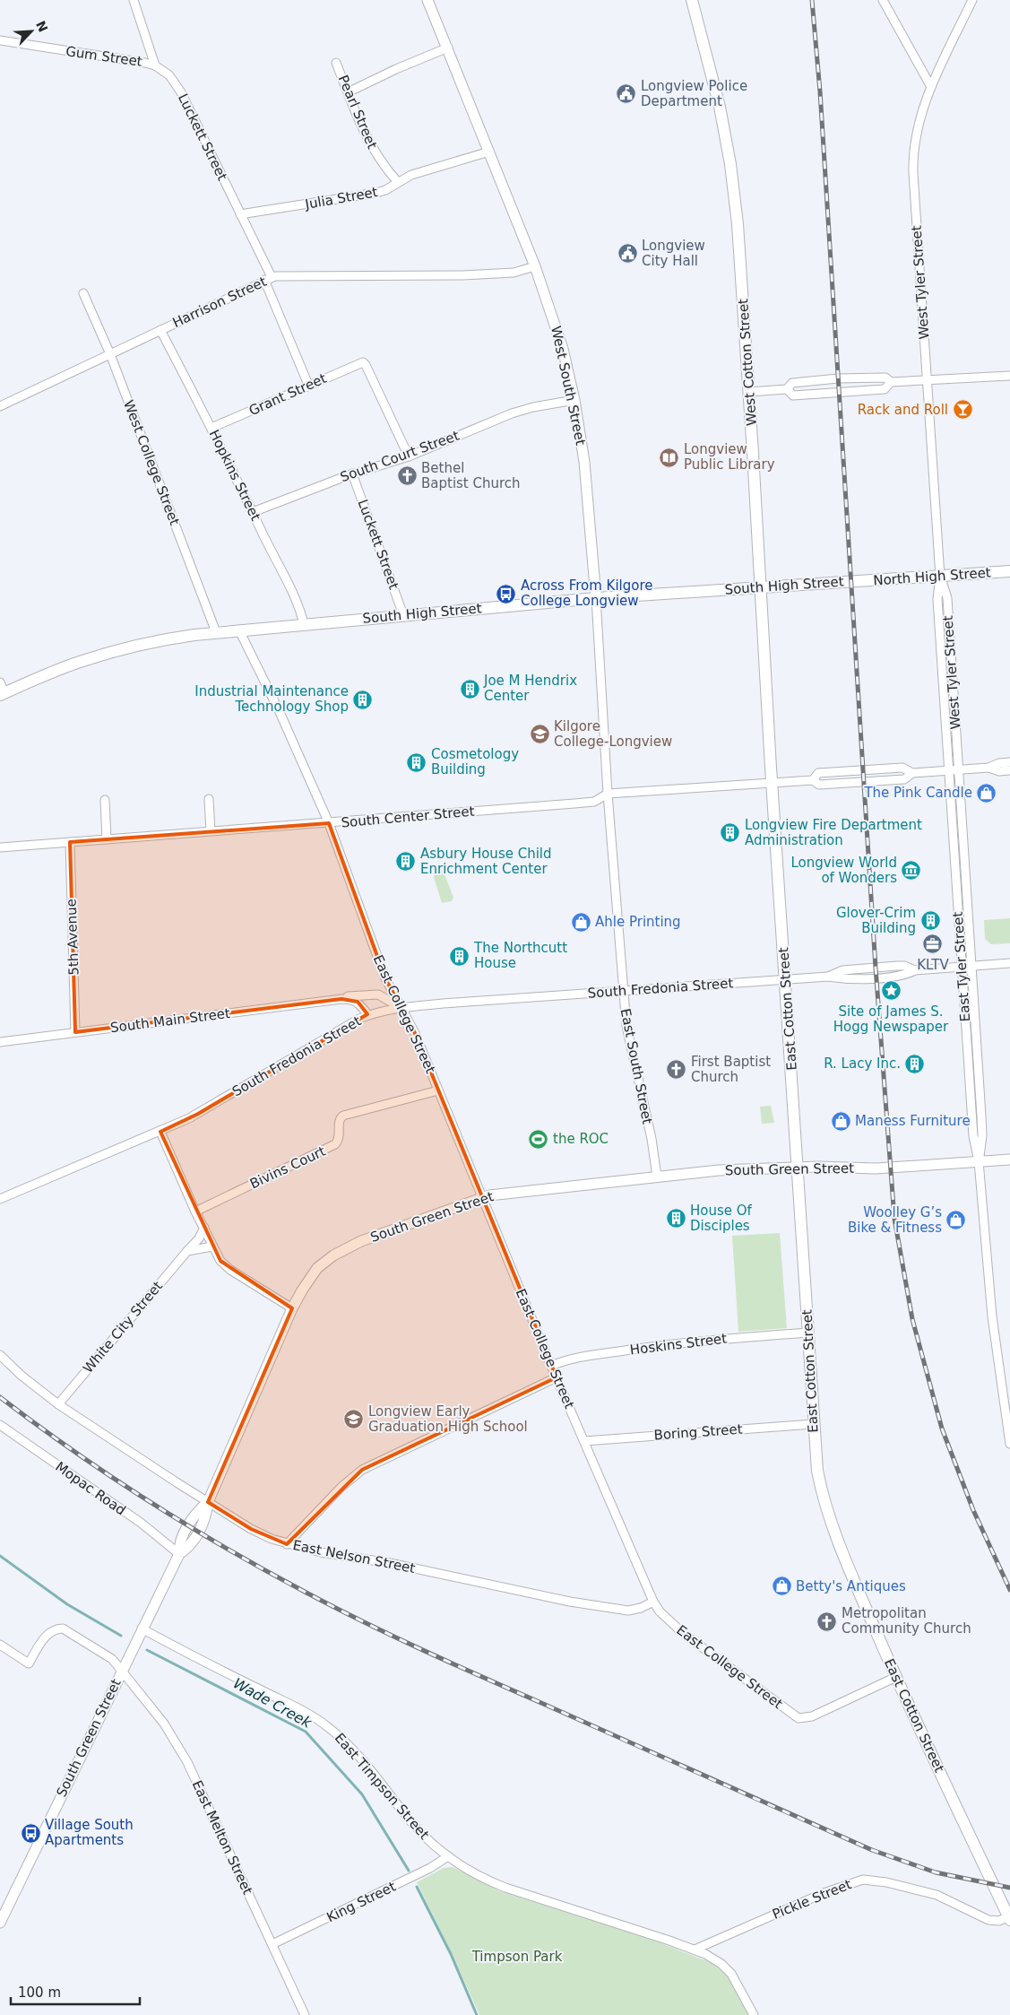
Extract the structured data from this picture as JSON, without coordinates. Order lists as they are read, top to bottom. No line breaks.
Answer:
{"streets":{"main road":["West Cotton Street","North High Street","South High Street","East Cotton Street"],"street":["Gum Street","Pearl Street","Luckett Street","Julia Street","West Tyler Street","Harrison Street","West South Street","Grant Street","South Court Street","West College Street","Hopkins Street","South Center Street","5th Avenue","East Tyler Street","South Fredonia Street","East College Street","South Main Street","East South Street","Bivins Court","South Green Street","White City Street","Hoskins Street","Boring Street","Mopac Road","East Nelson Street","East Timpson Street","East Melton Street","Pickle Street","King Street"]},"crossings":[["Gum Street","Luckett Street"],["Pearl Street","Julia Street"],["Luckett Street","Julia Street"],["Luckett Street","Harrison Street"],["Luckett Street","Grant Street"],["Luckett Street","South Court Street"],["Luckett Street","South High Street"],["Julia Street","West South Street"],["West Tyler Street","North High Street"],["West Tyler Street","East Tyler Street"],["Harrison Street","West South Street"],["Harrison Street","West College Street"],["Harrison Street","Hopkins Street"],["West Cotton Street","South High Street"],["West Cotton Street","South Center Street"],["West Cotton Street","East Cotton Street"],["West South Street","South Court Street"],["West South Street","South High Street"],["West South Street","South Center Street"],["West South Street","East South Street"],["Grant Street","South Court Street"],["Grant Street","Hopkins Street"],["South Court Street","Hopkins Street"],["West College Street","South High Street"],["Hopkins Street","South High Street"],["North High Street","South High Street"],["South Center Street","5th Avenue"],["South Center Street","East Cotton Street"],["South Center Street","East College Street"],["South Center Street","East South Street"],["5th Avenue","South Main Street"],["East Tyler Street","South Green Street"],["South Fredonia Street","East Cotton Street"],["South Fredonia Street","East College Street"],["South Fredonia Street","South Main Street"],["South Fredonia Street","East South Street"],["East Cotton Street","East College Street"],["East Cotton Street","South Green Street"],["East Cotton Street","Hoskins Street"],["East Cotton Street","Boring Street"],["East Cotton Street","Pickle Street"],["East College Street","South Main Street"],["East College Street","Bivins Court"],["East College Street","South Green Street"],["East College Street","Hoskins Street"],["East College Street","Boring Street"],["East College Street","East Nelson Street"],["East South Street","South Green Street"],["South Green Street","Mopac Road"],["South Green Street","East Nelson Street"],["South Green Street","East Timpson Street"],["South Green Street","East Melton Street"],["White City Street","East Nelson Street"],["East Timpson Street","Pickle Street"],["East Timpson Street","King Street"],["East Melton Street","King Street"]],"water":["Wade Creek"],"parks":["Timpson Park"],"places":{"public building":["Longview Police Department","Longview City Hall"],"bar":["Rack and Roll"],"library":["Longview Public Library"],"church":["Bethel Baptist Church","First Baptist Church","Metropolitan Community Church"],"bus stop":["Across From Kilgore College Longview","Village South Apartments"],"building":["Joe M Hendrix Center","Industrial Maintenance Technology Shop","Cosmetology Building","Longview Fire Department Administration","Asbury House Child Enrichment Center","Glover-Crim Building","The Northcutt House","R. Lacy Inc.","House Of Disciples"],"school or university":["Kilgore College-Longview","Longview Early Graduation High School"],"shop":["The Pink Candle","Ahle Printing","Maness Furniture","Woolley G’s Bike & Fitness","Betty's Antiques"],"museum":["Longview World of Wonders"],"office":["KLTV"],"place":["Site of James S. Hogg Newspaper"],"sports":["the ROC"]},"scale_bar":"100 m","north":"top right"}
